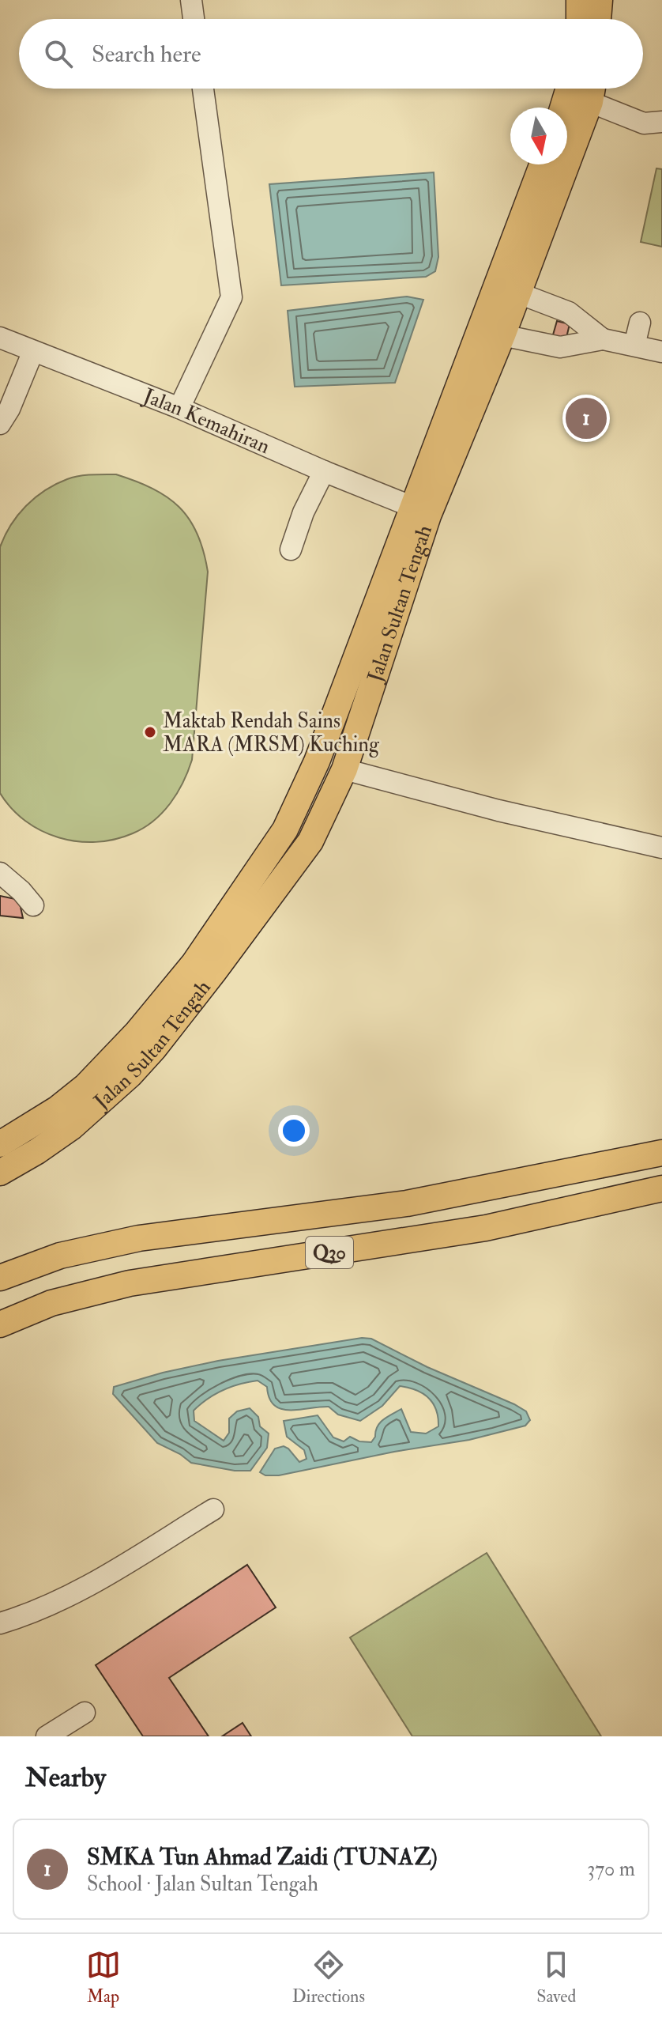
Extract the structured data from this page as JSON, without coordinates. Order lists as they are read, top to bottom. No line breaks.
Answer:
{"streets":{"main road":["Jalan Sultan Tengah","Q30"],"street":["Jalan Kemahiran"]},"crossings":[["Jalan Kemahiran","Jalan Sultan Tengah"]],"places":["Maktab Rendah Sains MARA (MRSM) Kuching"],"north":"bottom","page":{"search":"Search here","pins":"1","heading":"Nearby","list":[{"mark":"1","name":"SMKA Tun Ahmad Zaidi (TUNAZ)","note":"School · Jalan Sultan Tengah","value":"370 m"}],"nav":["Map","Directions","Saved"]}}
